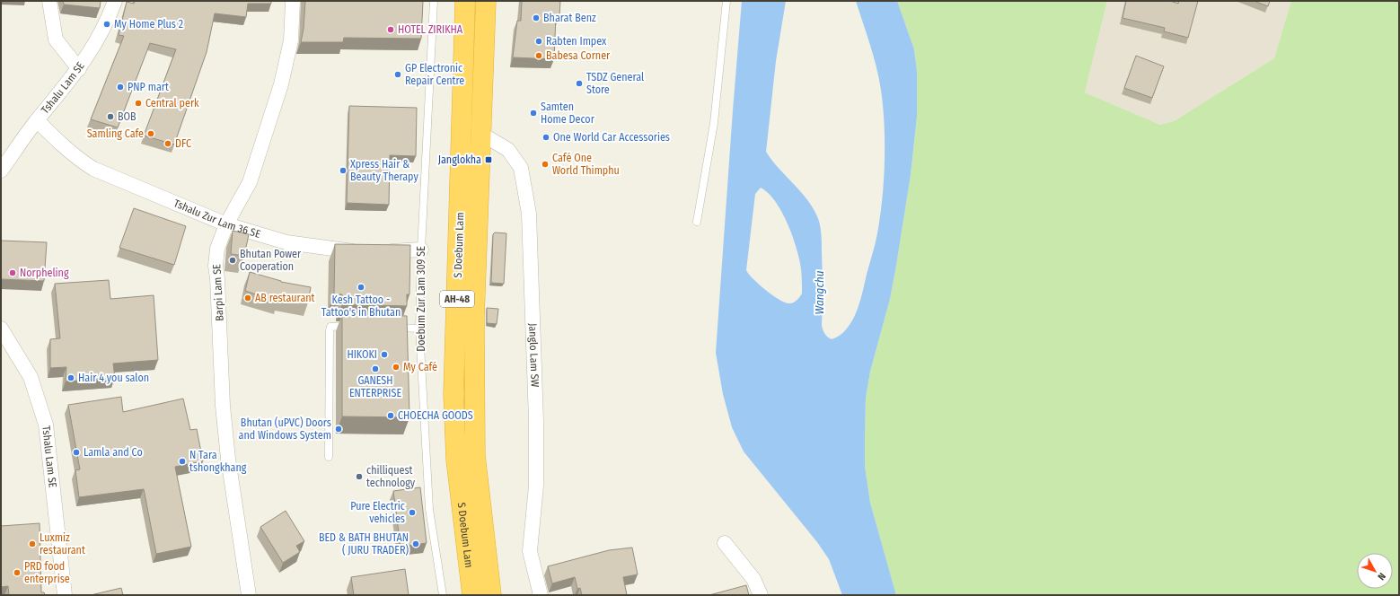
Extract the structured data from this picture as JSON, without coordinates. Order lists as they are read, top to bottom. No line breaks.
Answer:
{"streets":{"highway":["S Doebum Lam","AH-48"],"street":["Tshalu Lam SE","Tshalu Zur Lam 36 SE","Barpi Lam SE","Janglo Lam SW"],"lane":["Doebum Zur Lam 309 SE"]},"crossings":[["Tshalu Lam SE","Tshalu Zur Lam 36 SE"],["Tshalu Zur Lam 36 SE","Barpi Lam SE"],["Tshalu Zur Lam 36 SE","Doebum Zur Lam 309 SE"],["S Doebum Lam","Janglo Lam SW"]],"water":["Wangchu"],"places":{"other":["Bharat Benz","My Home Plus 2","HOTEL ZIRIKHA","Rabten Impex","Babesa Corner","GP Electronic Repair Centre","TSDZ General Store","PNP mart","Central perk","Samten Home Decor","BOB","Samling Cafe","One World Car Accessories","DFC","Café One World Thimphu","Xpress Hair & Beauty Therapy","Bhutan Power Cooperation","Norpheling","Kesh Tattoo - Tattoo's in Bhutan","AB restaurant","HIKOKI","My Café","GANESH ENTERPRISE","Hair 4 you salon","CHOECHA GOODS","Bhutan (uPVC) Doors and Windows System","Lamla and Co","N Tara tshongkhang","chilliquest technology","Pure Electric vehicles","Luxmiz restaurant","BED & BATH BHUTAN ( JURU TRADER)","PRD food enterprise"],"transit":["Janglokha"]},"north":"bottom right"}
